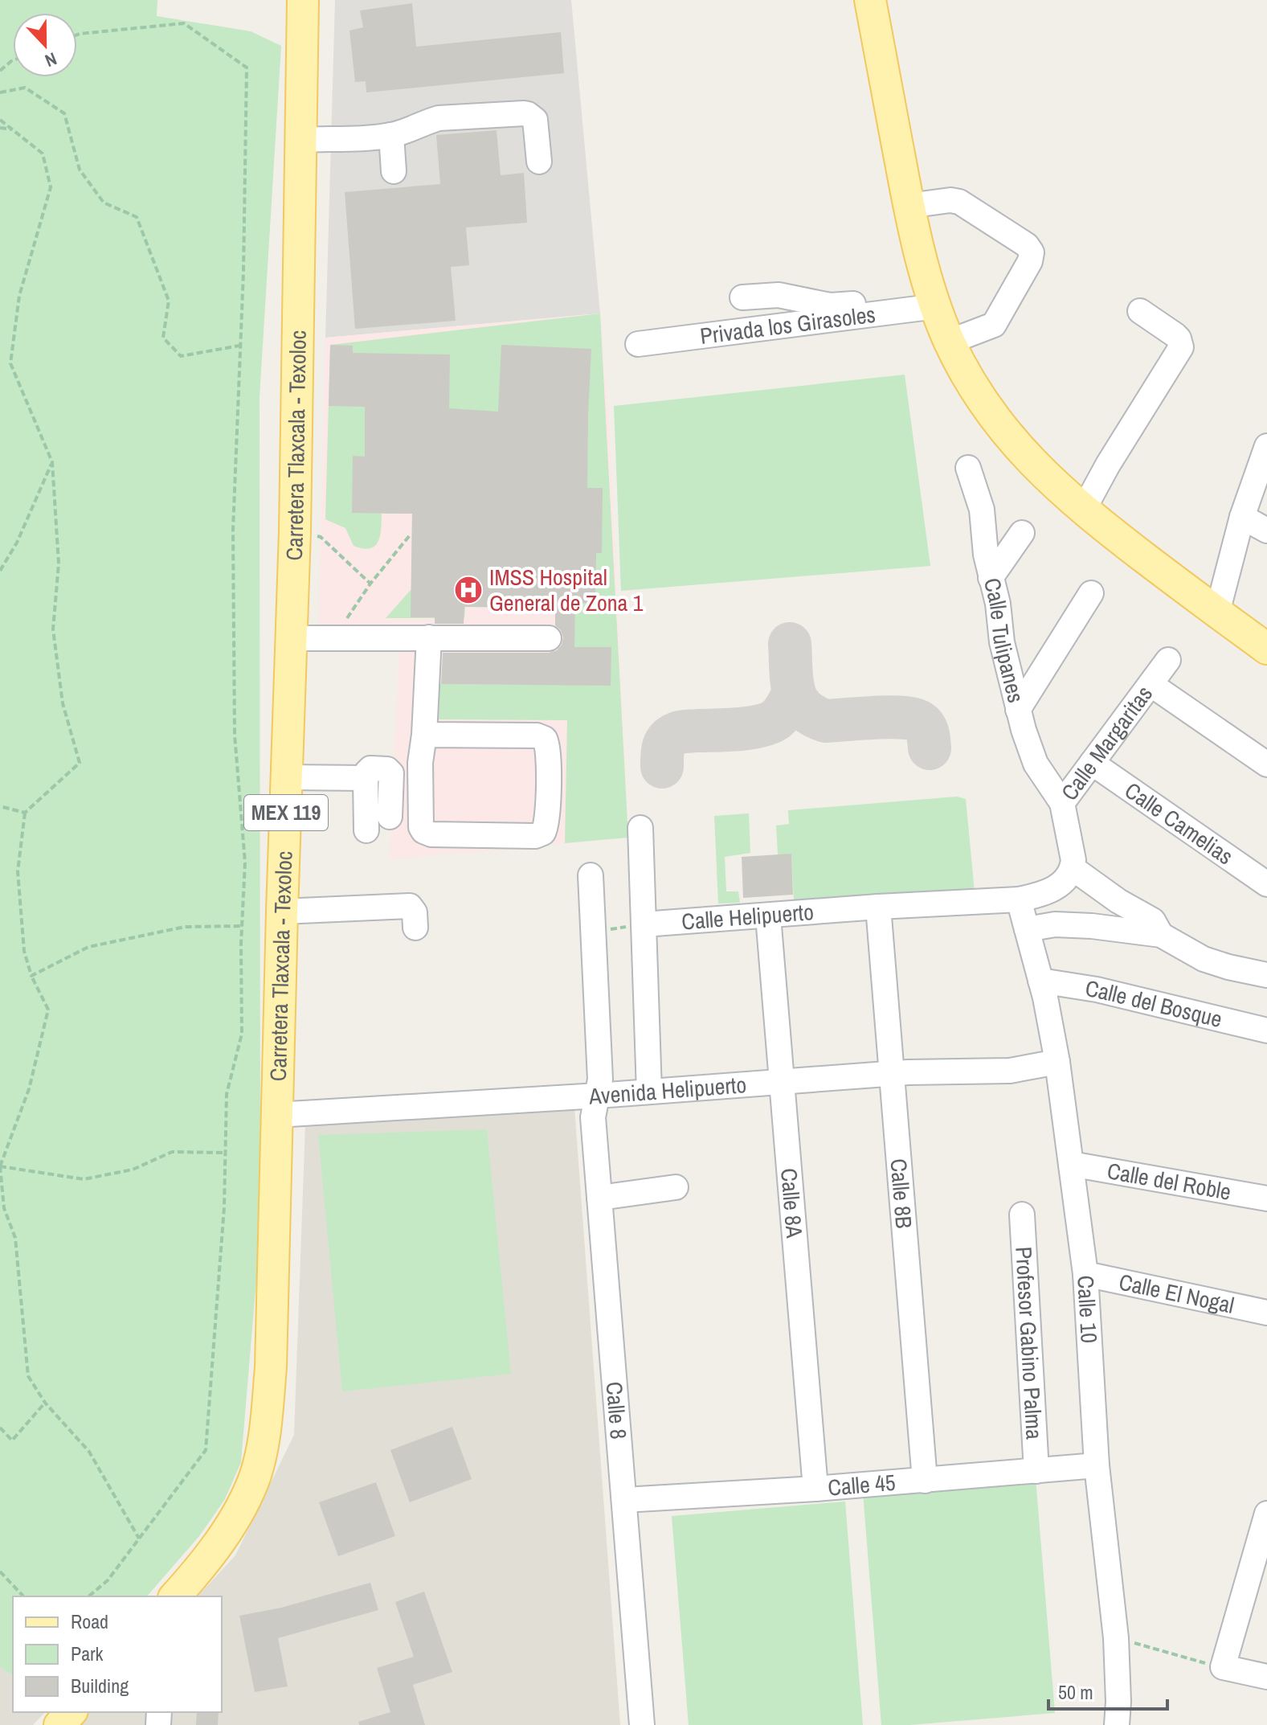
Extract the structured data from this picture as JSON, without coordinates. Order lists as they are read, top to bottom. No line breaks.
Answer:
{"streets":{"main road":["Carretera Tlaxcala - Texoloc","MEX 119"],"street":["Privada los Girasoles","Calle Tulipanes","Calle Margaritas","Calle Camelias","Calle Helipuerto","Calle del Bosque","Avenida Helipuerto","Calle del Roble","Calle 8B","Calle 8A","Calle El Nogal","Calle 10","Profesor Gabino Palma","Calle 8","Calle 45"]},"crossings":[["Carretera Tlaxcala - Texoloc","Avenida Helipuerto"],["Calle Tulipanes","Calle Margaritas"],["Calle Margaritas","Calle Camelias"],["Calle Margaritas","Calle Helipuerto"],["Calle Helipuerto","Calle 8B"],["Calle Helipuerto","Calle 8A"],["Calle Helipuerto","Calle 10"],["Calle del Bosque","Calle 10"],["Avenida Helipuerto","Calle 8B"],["Avenida Helipuerto","Calle 8A"],["Avenida Helipuerto","Calle 10"],["Avenida Helipuerto","Calle 8"],["Calle del Roble","Calle 10"],["Calle 8B","Calle 45"],["Calle 8A","Calle 45"],["Calle El Nogal","Calle 10"],["Calle 10","Calle 45"],["Profesor Gabino Palma","Calle 45"],["Calle 8","Calle 45"]],"places":{"hospital":["IMSS Hospital General de Zona 1"]},"legend":["Road","Park","Building"],"scale_bar":"50 m","north":"bottom"}
